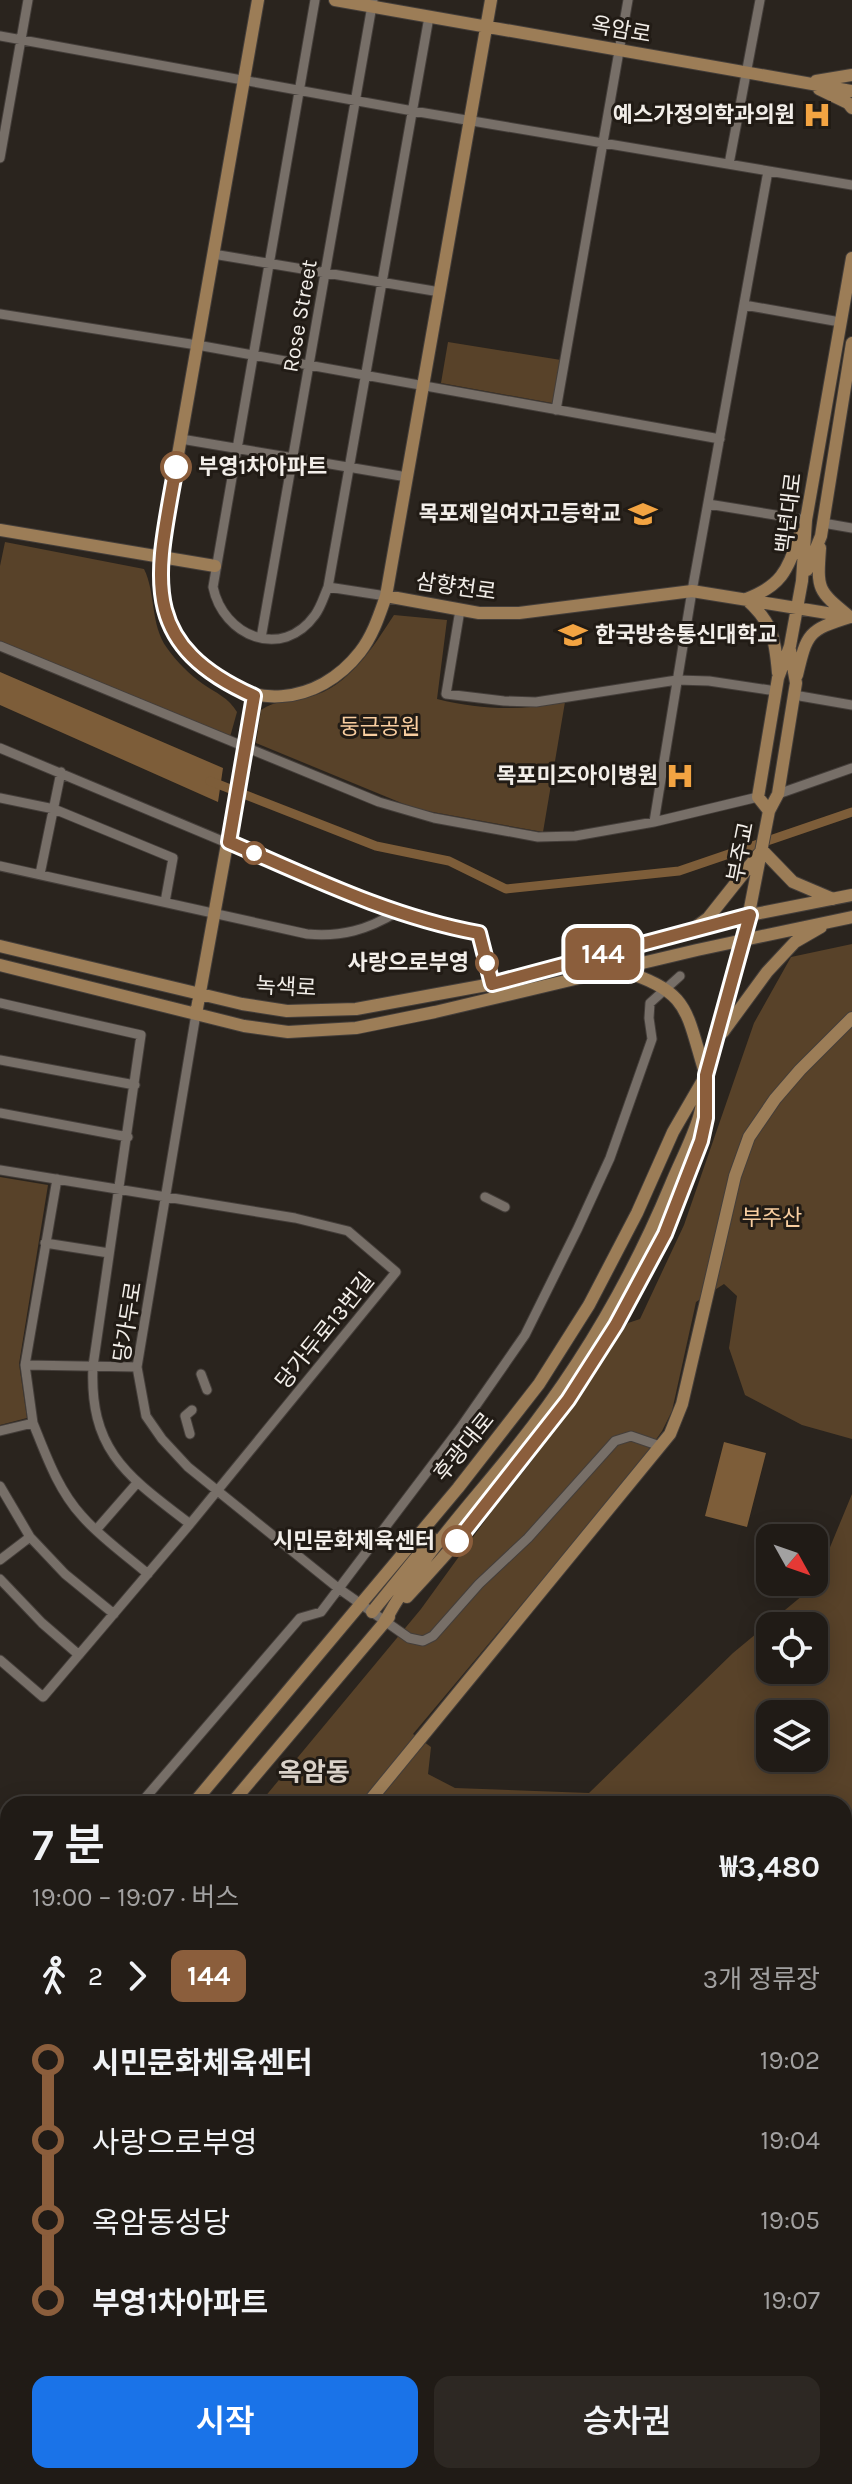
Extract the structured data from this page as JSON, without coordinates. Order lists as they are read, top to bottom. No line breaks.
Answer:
{"streets":{"street":["옥암로","Rose Street","백년대로","삼향천로","부주교","녹색로","당가두로","당가두로13번길","후광대로"]},"crossings":[["옥암로","Rose Street"],["부주교","후광대로"],["녹색로","당가두로"],["녹색로","후광대로"],["당가두로","당가두로13번길"],["당가두로","후광대로"]],"districts":["옥암동"],"parks":["둥근공원","부주산"],"places":{"hospital":["예스가정의학과의원","목포미즈아이병원"],"other":["부영1차아파트","사랑으로부영","시민문화체육센터"],"school or university":["목포제일여자고등학교","한국방송통신대학교"]},"lines":["bus line 144"],"north":"bottom right","page":{"on_map":"144","heading":["7 분","19:00 – 19:07 · 버스","₩3,480"],"legs":["2","144","3개 정류장"],"list":[{"name":"시민문화체육센터","value":"19:02"},{"name":"사랑으로부영","value":"19:04"},{"name":"옥암동성당","value":"19:05"},{"name":"부영1차아파트","value":"19:07"}],"buttons":["시작","승차권"]}}
